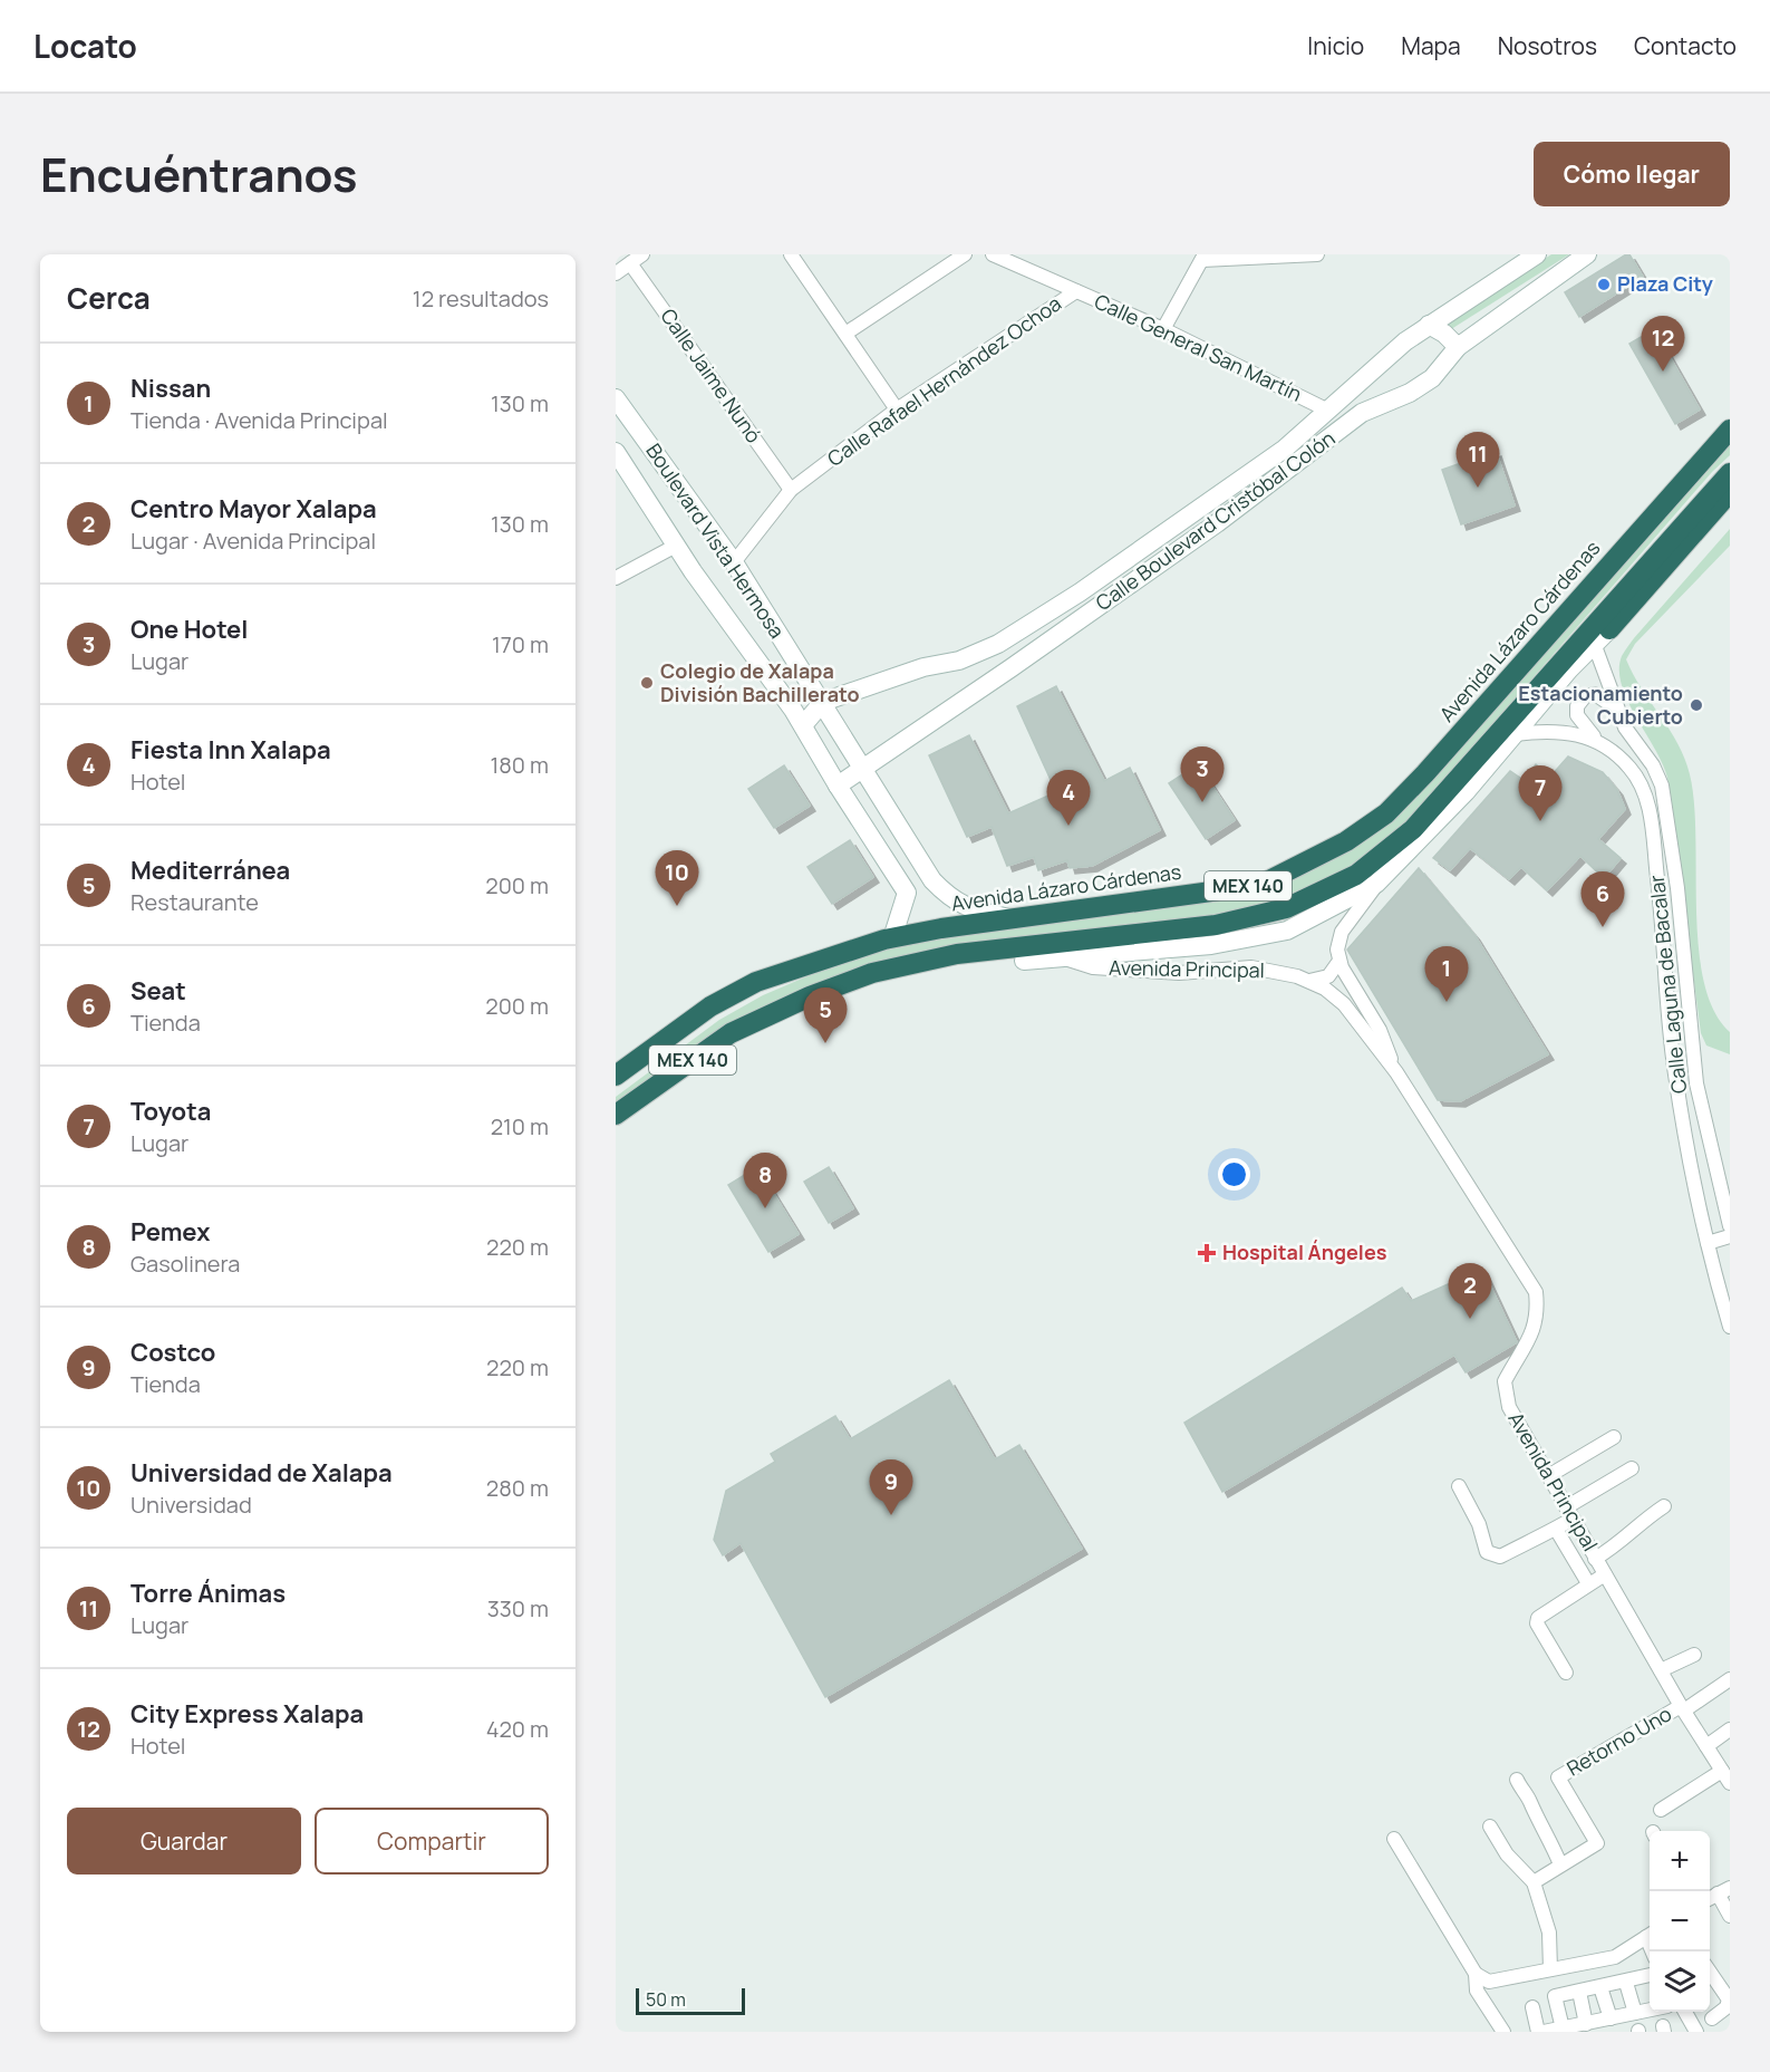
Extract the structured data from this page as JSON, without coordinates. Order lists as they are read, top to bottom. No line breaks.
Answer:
{"streets":{"highway":["Avenida Lázaro Cárdenas","MEX 140"],"street":["Calle General San Martín","Calle Jaime Nunó","Calle Rafael Hernández Ochoa","Calle Boulevard Cristóbal Colón","Boulevard Vista Hermosa","Avenida Principal","Calle Laguna de Bacalar","Retorno Uno"]},"crossings":[["Calle General San Martín","Calle Rafael Hernández Ochoa"],["Calle General San Martín","Calle Boulevard Cristóbal Colón"],["Calle Jaime Nunó","Calle Rafael Hernández Ochoa"],["Calle Rafael Hernández Ochoa","Boulevard Vista Hermosa"],["Calle Boulevard Cristóbal Colón","Boulevard Vista Hermosa"],["Boulevard Vista Hermosa","Avenida Lázaro Cárdenas"],["Avenida Principal","Retorno Uno"]],"places":{"other":["Plaza City","Colegio de Xalapa División Bachillerato","Estacionamiento Cubierto"],"health":["Hospital Ángeles"]},"scale_bar":"50 m","page":{"header":"Locato","nav":["Inicio","Mapa","Nosotros","Contacto"],"title":"Encuéntranos","buttons":["Cómo llegar",["Guardar","Compartir"]],"heading":["Cerca","12 resultados"],"pins":["12","11","3","7","4","10","6","1","5","8","2","9"],"list":[{"mark":"1","name":"Nissan","note":"Tienda · Avenida Principal","value":"130 m"},{"mark":"2","name":"Centro Mayor Xalapa","note":"Lugar · Avenida Principal","value":"130 m"},{"mark":"3","name":"One Hotel","note":"Lugar","value":"170 m"},{"mark":"4","name":"Fiesta Inn Xalapa","note":"Hotel","value":"180 m"},{"mark":"5","name":"Mediterránea","note":"Restaurante","value":"200 m"},{"mark":"6","name":"Seat","note":"Tienda","value":"200 m"},{"mark":"7","name":"Toyota","note":"Lugar","value":"210 m"},{"mark":"8","name":"Pemex","note":"Gasolinera","value":"220 m"},{"mark":"9","name":"Costco","note":"Tienda","value":"220 m"},{"mark":"10","name":"Universidad de Xalapa","note":"Universidad","value":"280 m"},{"mark":"11","name":"Torre Ánimas","note":"Lugar","value":"330 m"},{"mark":"12","name":"City Express Xalapa","note":"Hotel","value":"420 m"}],"map_buttons":["+","−"],"scale":"50 m"}}
